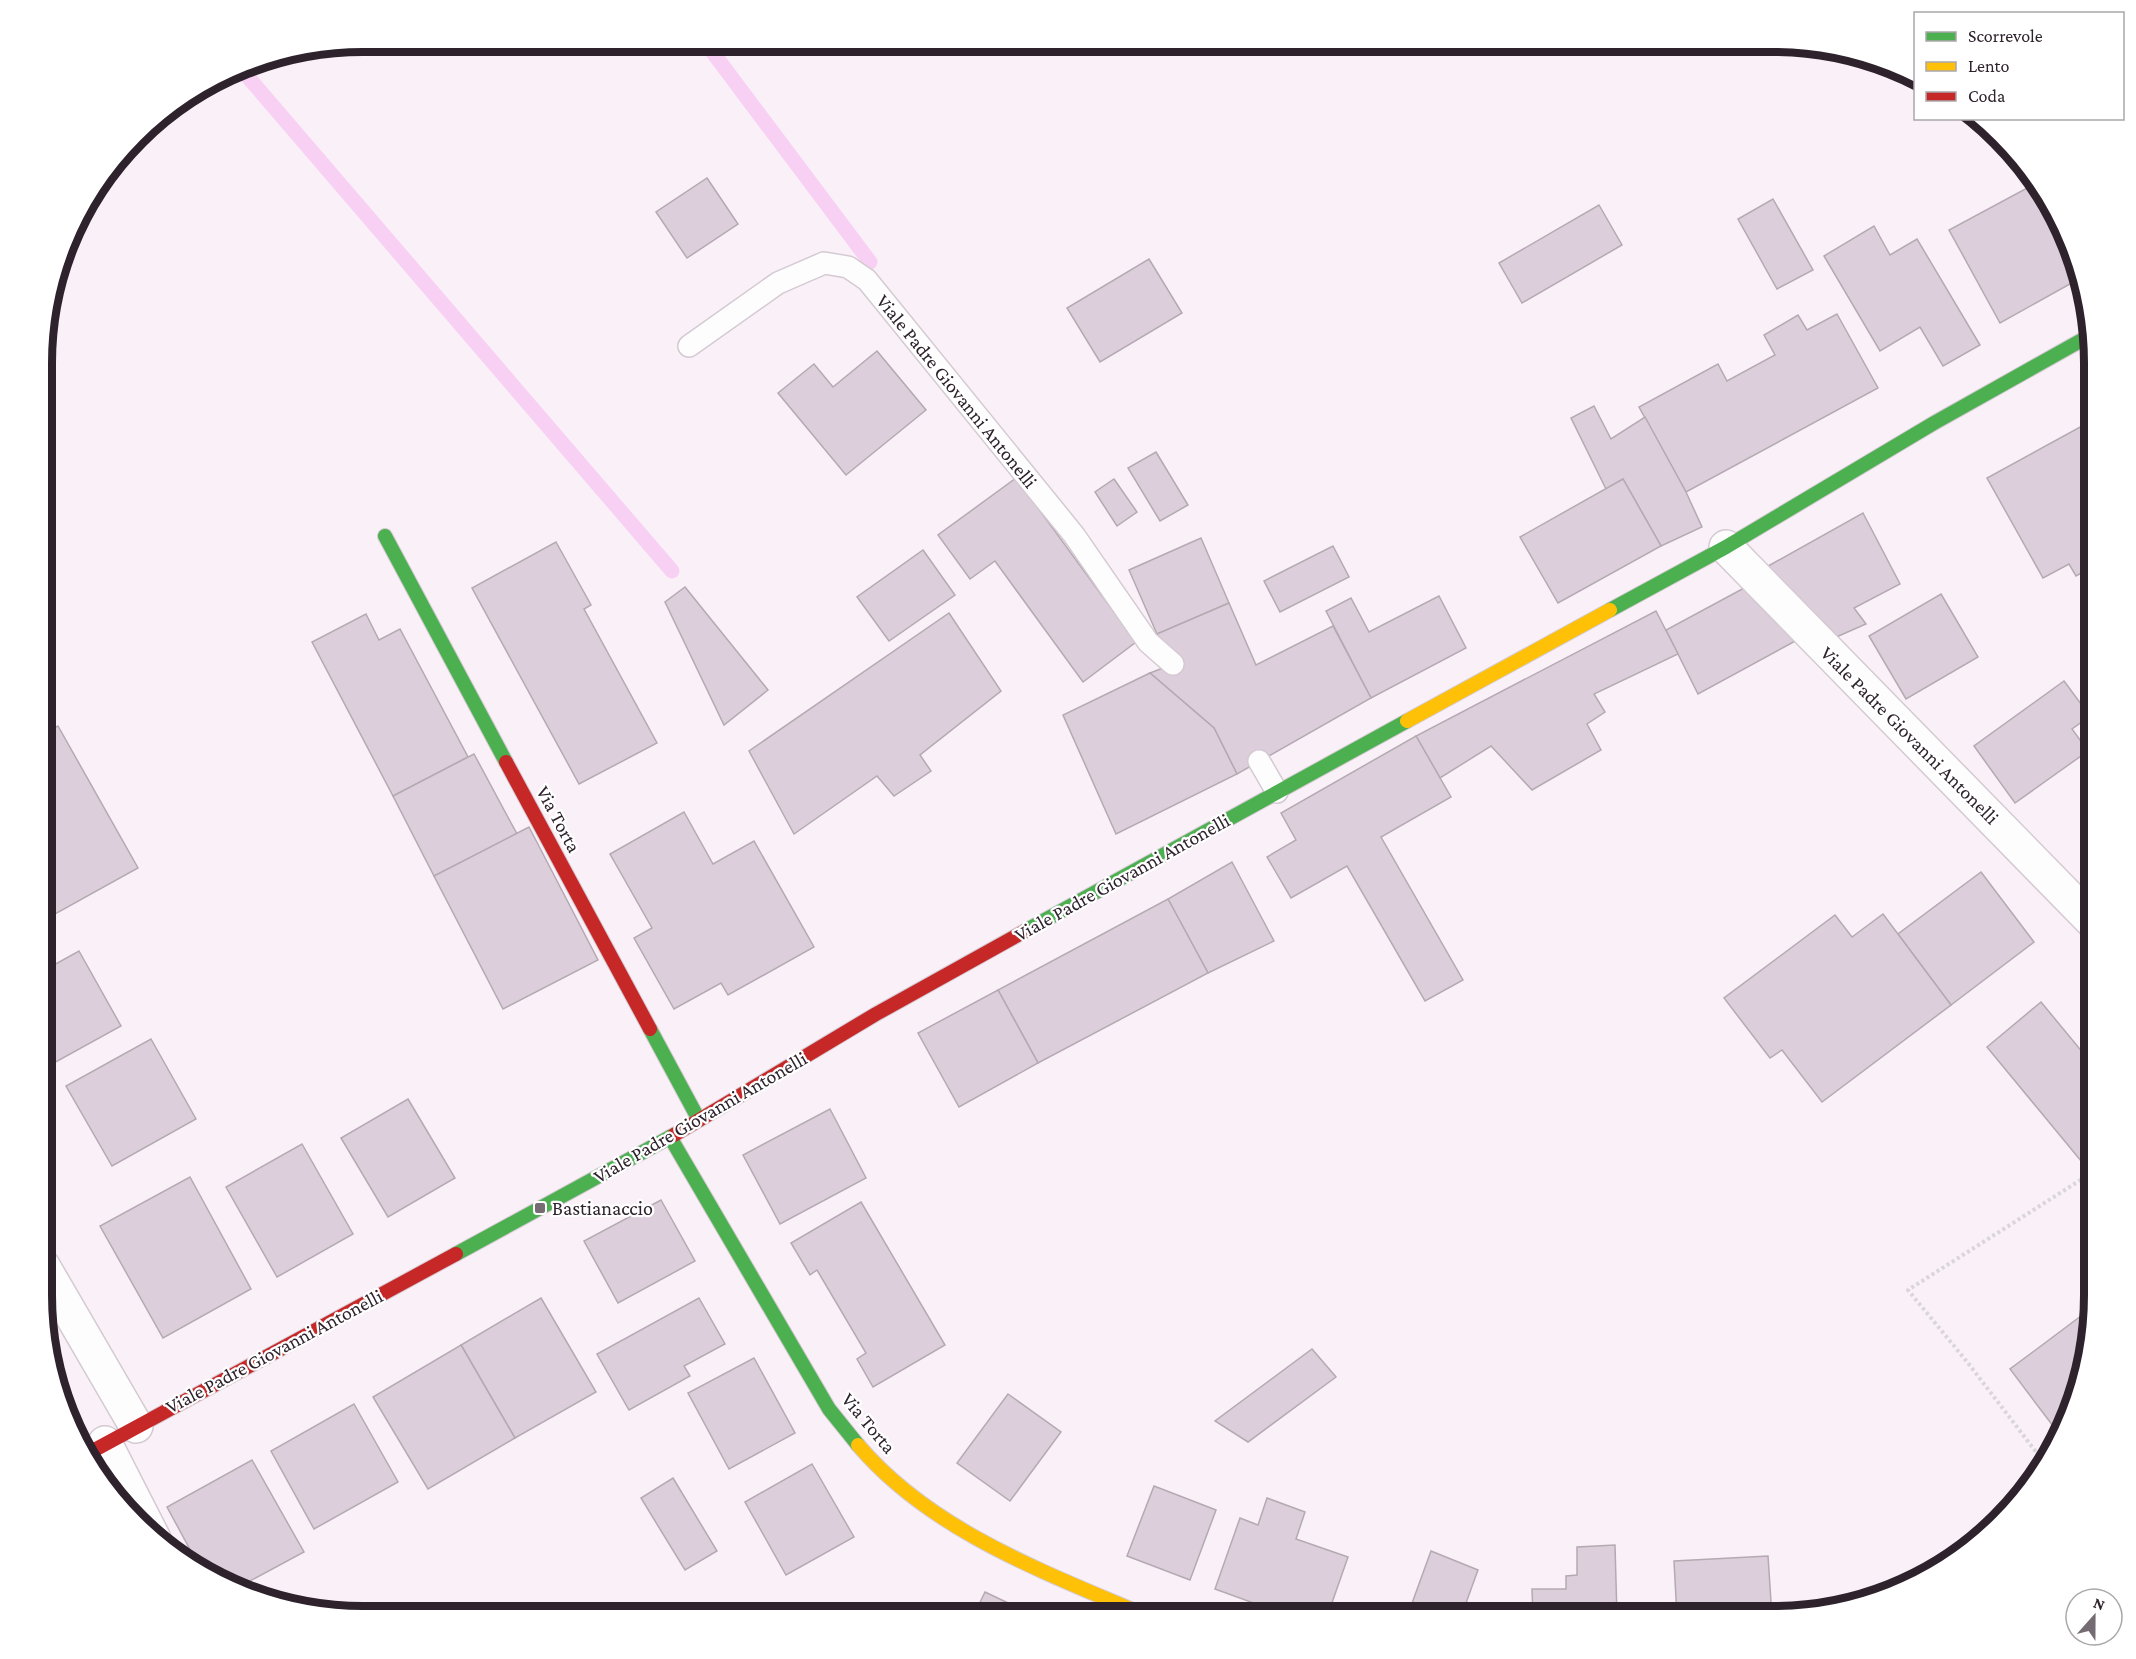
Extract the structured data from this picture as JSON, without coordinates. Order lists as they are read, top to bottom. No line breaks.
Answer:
{"streets":{"main road":["Viale Padre Giovanni Antonelli","Via Torta"]},"crossings":[["Viale Padre Giovanni Antonelli","Via Torta"]],"places":{"transit":["Bastianaccio"]},"legend":["Scorrevole","Lento","Coda"],"north":"top"}
